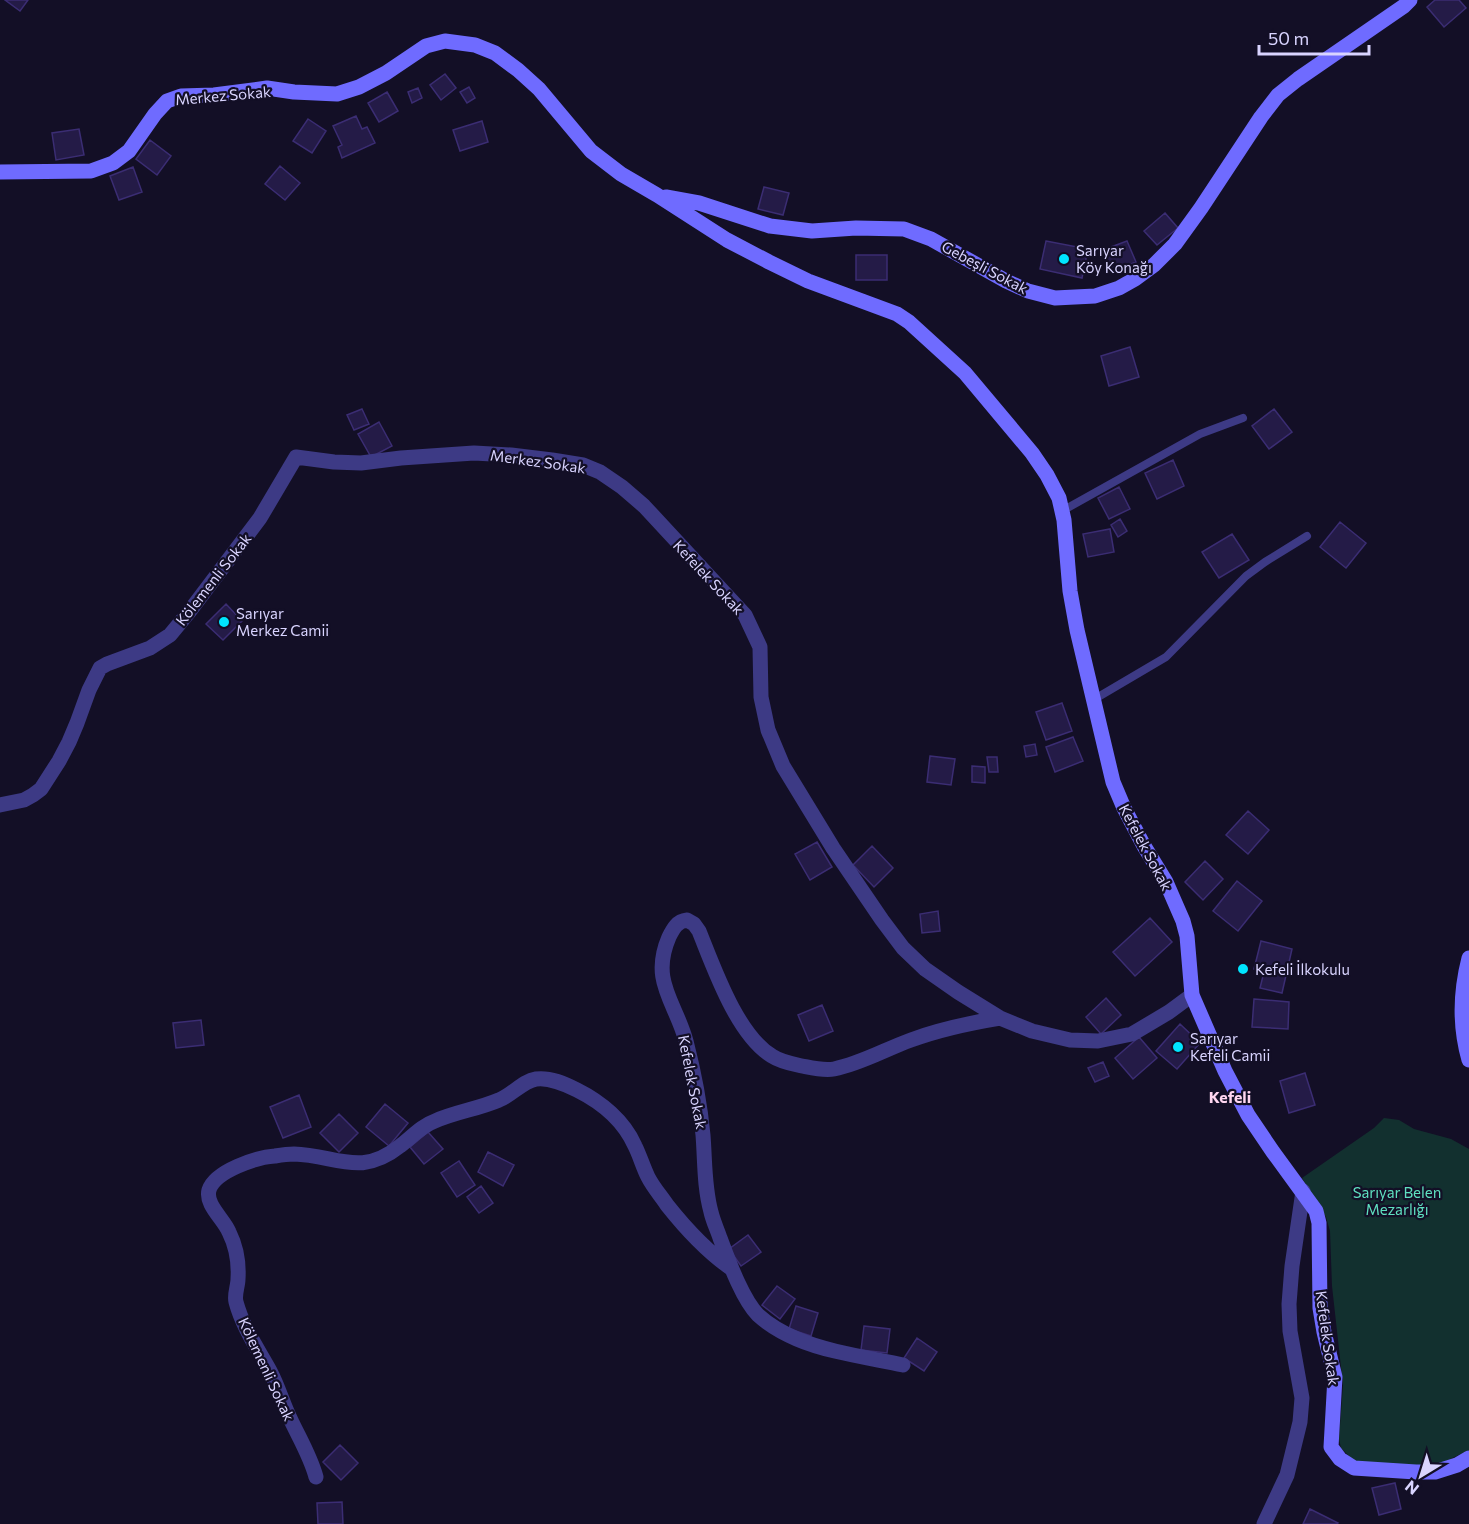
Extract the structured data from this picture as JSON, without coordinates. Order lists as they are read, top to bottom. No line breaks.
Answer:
{"streets":{"street":["Merkez Sokak","Gebeşli Sokak","Kefelek Sokak","Kölemenli Sokak"]},"crossings":[["Merkez Sokak","Gebeşli Sokak"],["Merkez Sokak","Kefelek Sokak"],["Merkez Sokak","Kölemenli Sokak"],["Gebeşli Sokak","Kefelek Sokak"],["Kefelek Sokak","Kölemenli Sokak"]],"districts":["Kefeli"],"parks":["Sarıyar Belen Mezarlığı"],"places":["Sarıyar Köy Konağı","Sarıyar Merkez Camii","Kefeli İlkokulu","Sarıyar Kefeli Camii"],"scale_bar":"50 m","north":"bottom left"}
